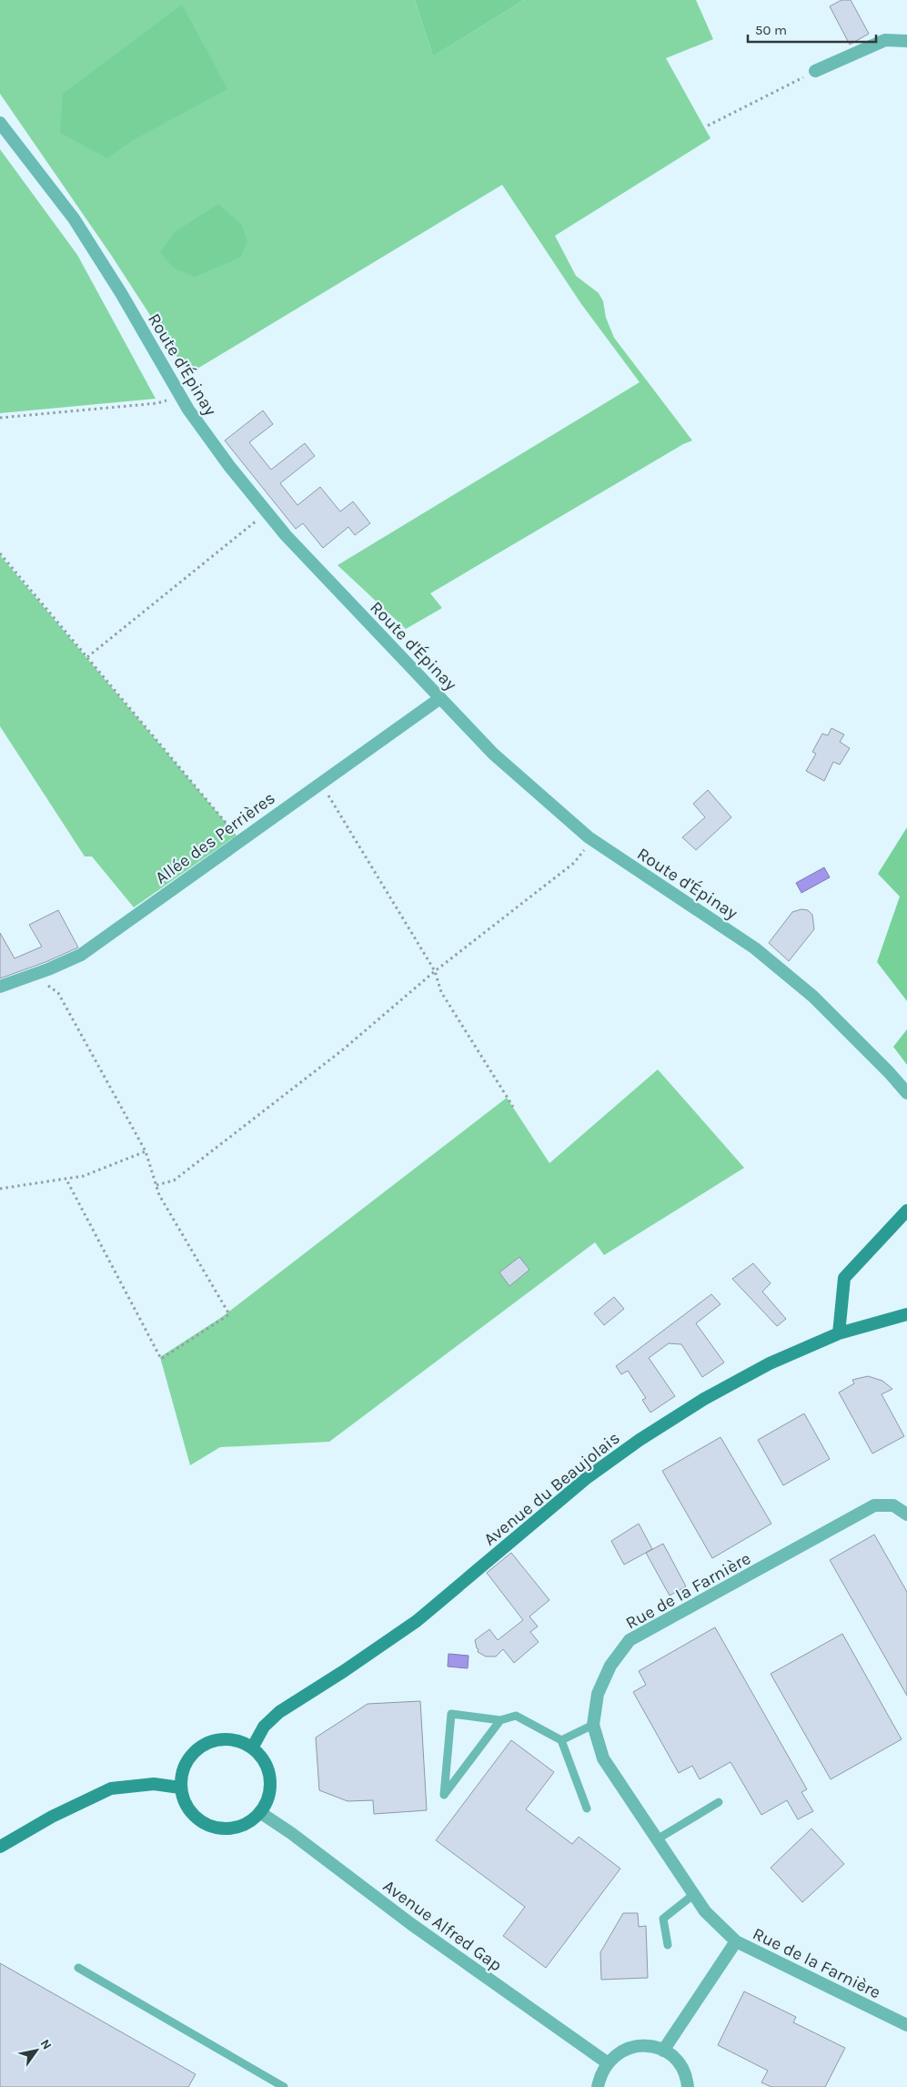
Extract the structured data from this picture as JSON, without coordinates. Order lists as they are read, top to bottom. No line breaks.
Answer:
{"streets":{"main road":["Avenue du Beaujolais"],"street":["Route d'Épinay","Allée des Perrières","Rue de la Farnière","Avenue Alfred Gap"]},"crossings":[["Route d'Épinay","Allée des Perrières"],["Avenue du Beaujolais","Avenue Alfred Gap"]],"scale_bar":"50 m","north":"top right"}
